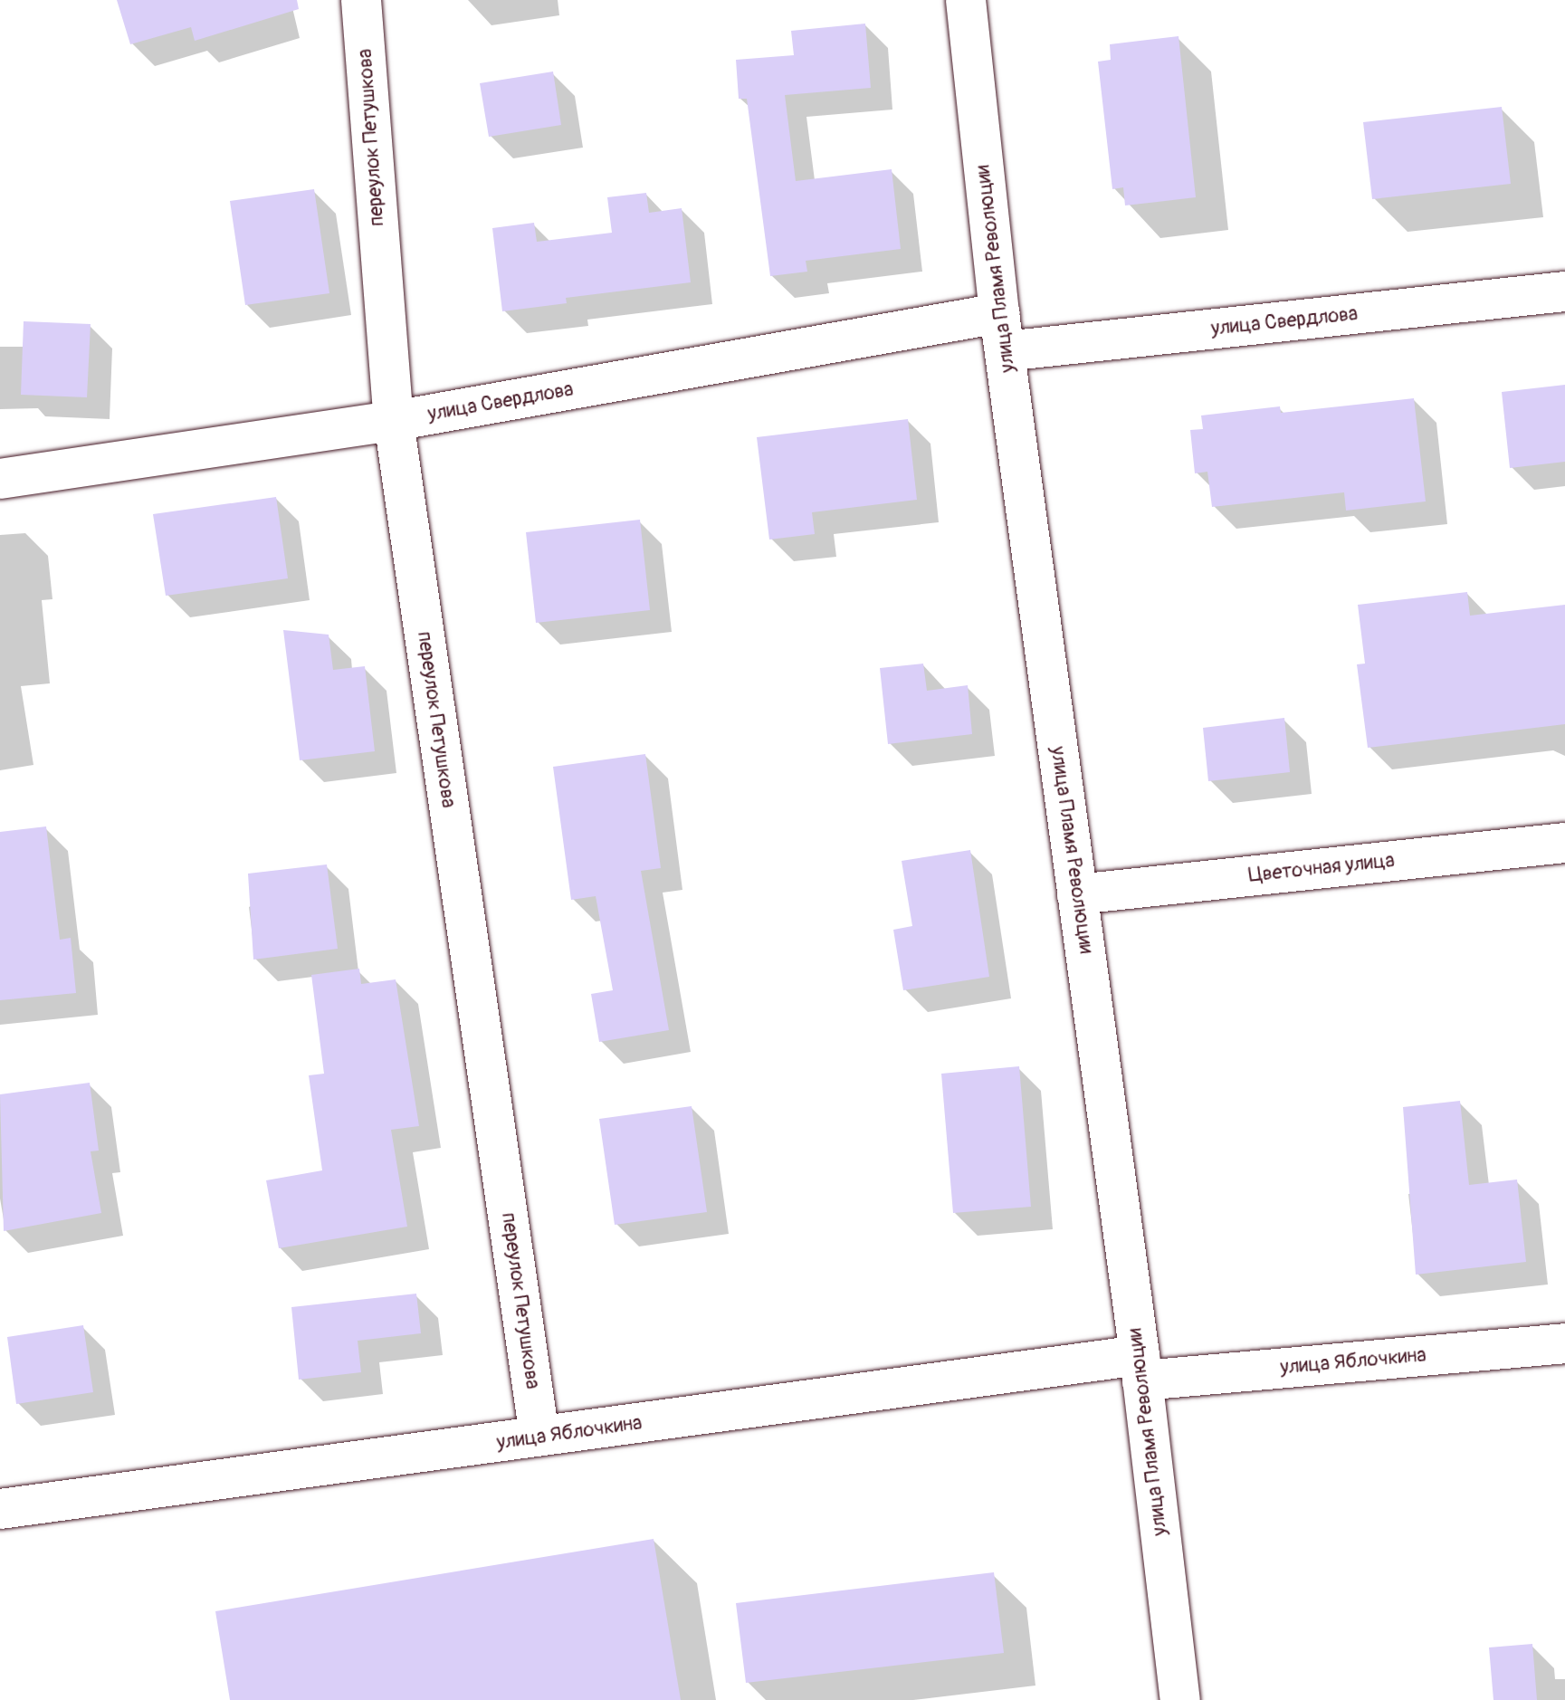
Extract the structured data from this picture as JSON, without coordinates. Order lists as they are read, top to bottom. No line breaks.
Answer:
{"streets":{"street":["переулок Петушкова","улица Пламя Революции","улица Свердлова","Цветочная улица","улица Яблочкина"]},"crossings":[["переулок Петушкова","улица Свердлова"],["переулок Петушкова","улица Яблочкина"],["улица Пламя Революции","улица Свердлова"],["улица Пламя Революции","Цветочная улица"],["улица Пламя Революции","улица Яблочкина"]]}
